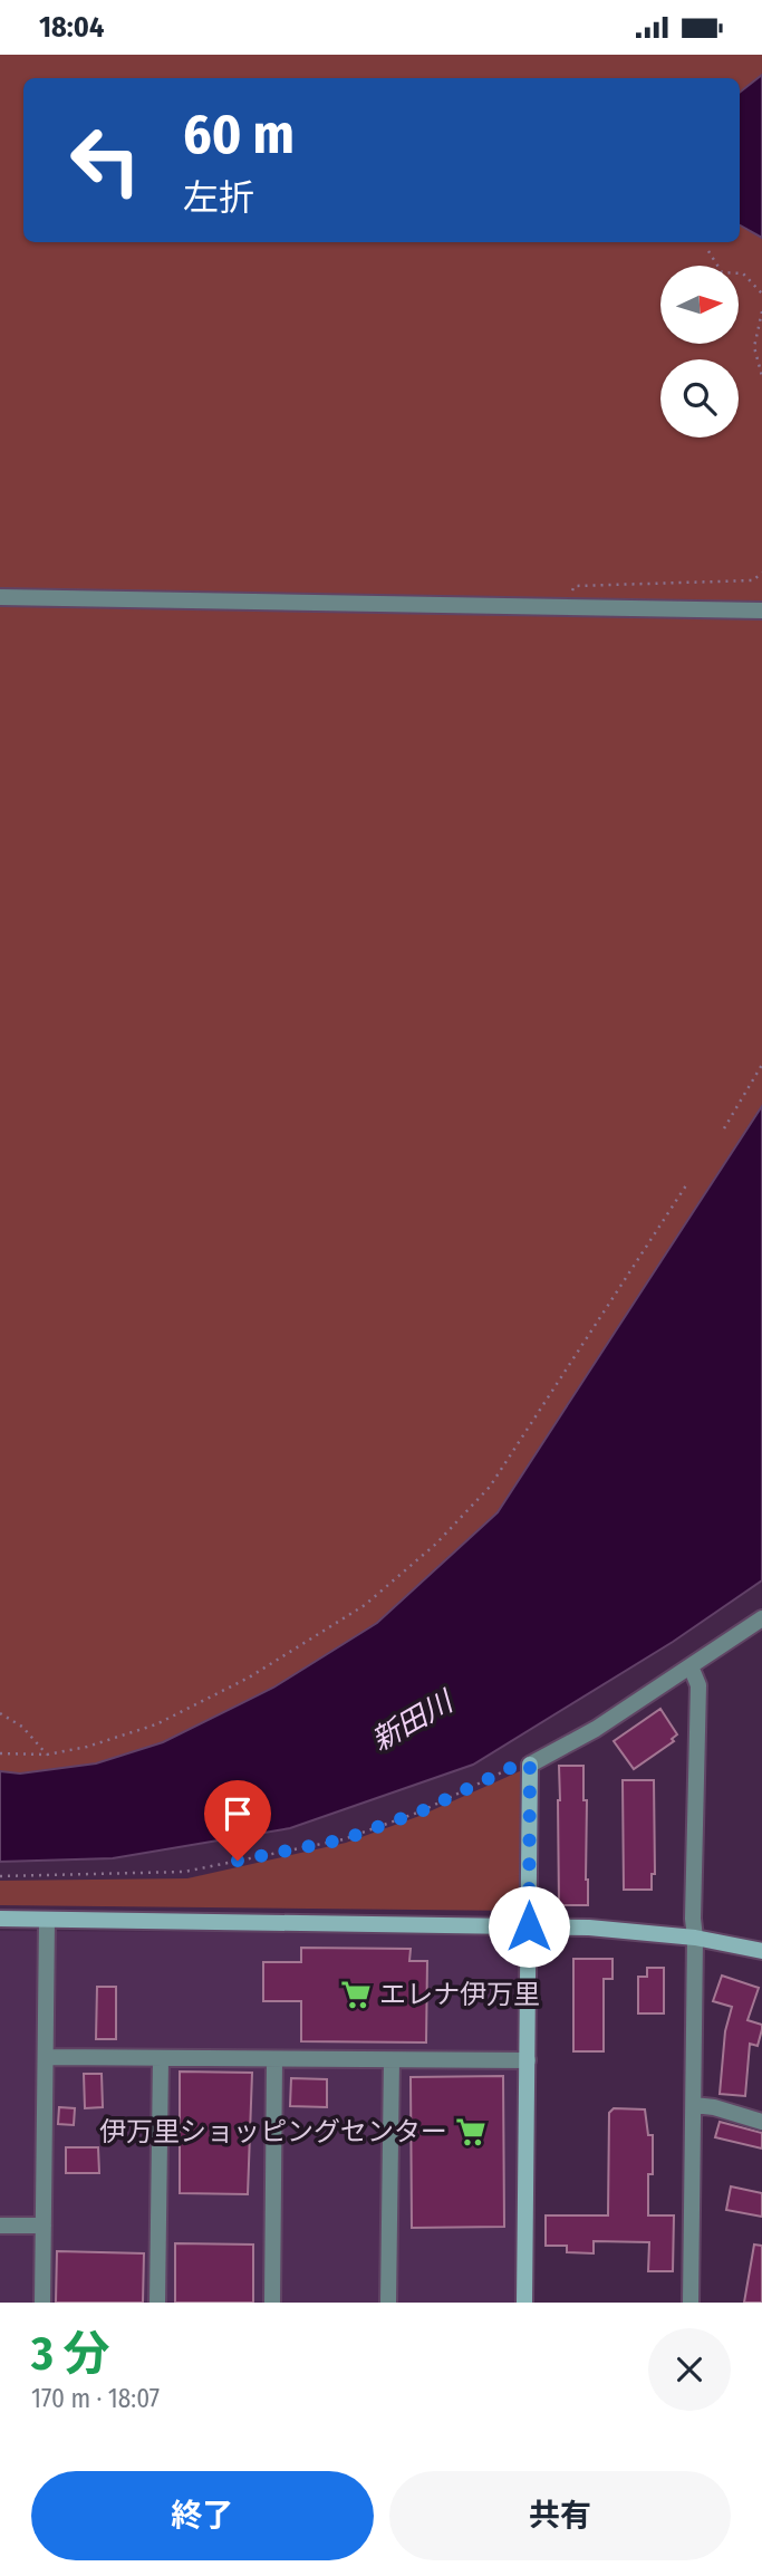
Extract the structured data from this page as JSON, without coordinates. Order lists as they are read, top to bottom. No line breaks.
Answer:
{"water":["新田川"],"places":{"supermarket":["エレナ伊万里","伊万里ショッピングセンター"]},"north":"right","page":{"status":"18:04","turn":["60 m","左折"],"heading":["3 分","170 m · 18:07"],"buttons":["終了","共有"]}}
